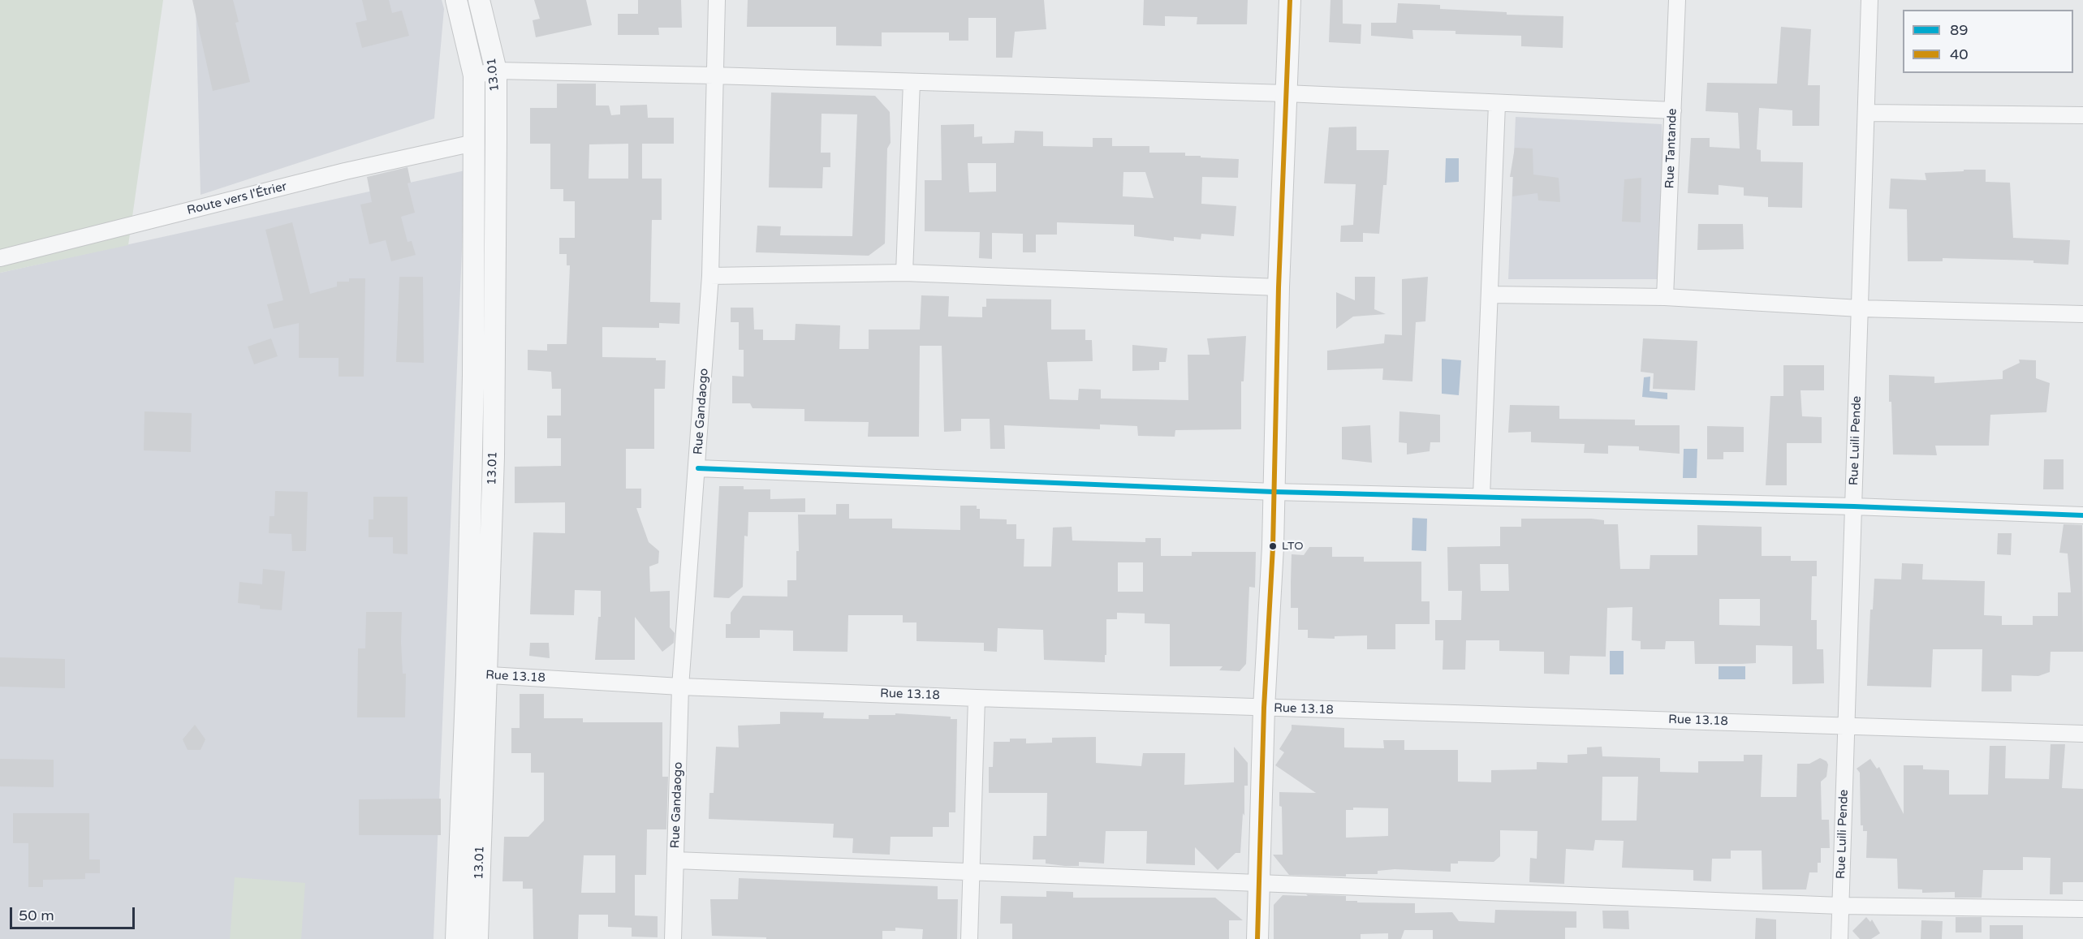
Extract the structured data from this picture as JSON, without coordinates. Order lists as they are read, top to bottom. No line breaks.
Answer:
{"streets":{"street":["13.01","Rue Tantande","Route vers l'Étrier","Rue Gandaogo","Rue Luili Pende","Rue 13.18"]},"crossings":[["13.01","Route vers l'Étrier"],["13.01","Rue 13.18"],["Rue Gandaogo","Rue 13.18"],["Rue Luili Pende","Rue 13.18"]],"places":["LTO"],"lines":["transit line 40","transit line 89"],"legend":["89","40"],"scale_bar":"50 m"}
